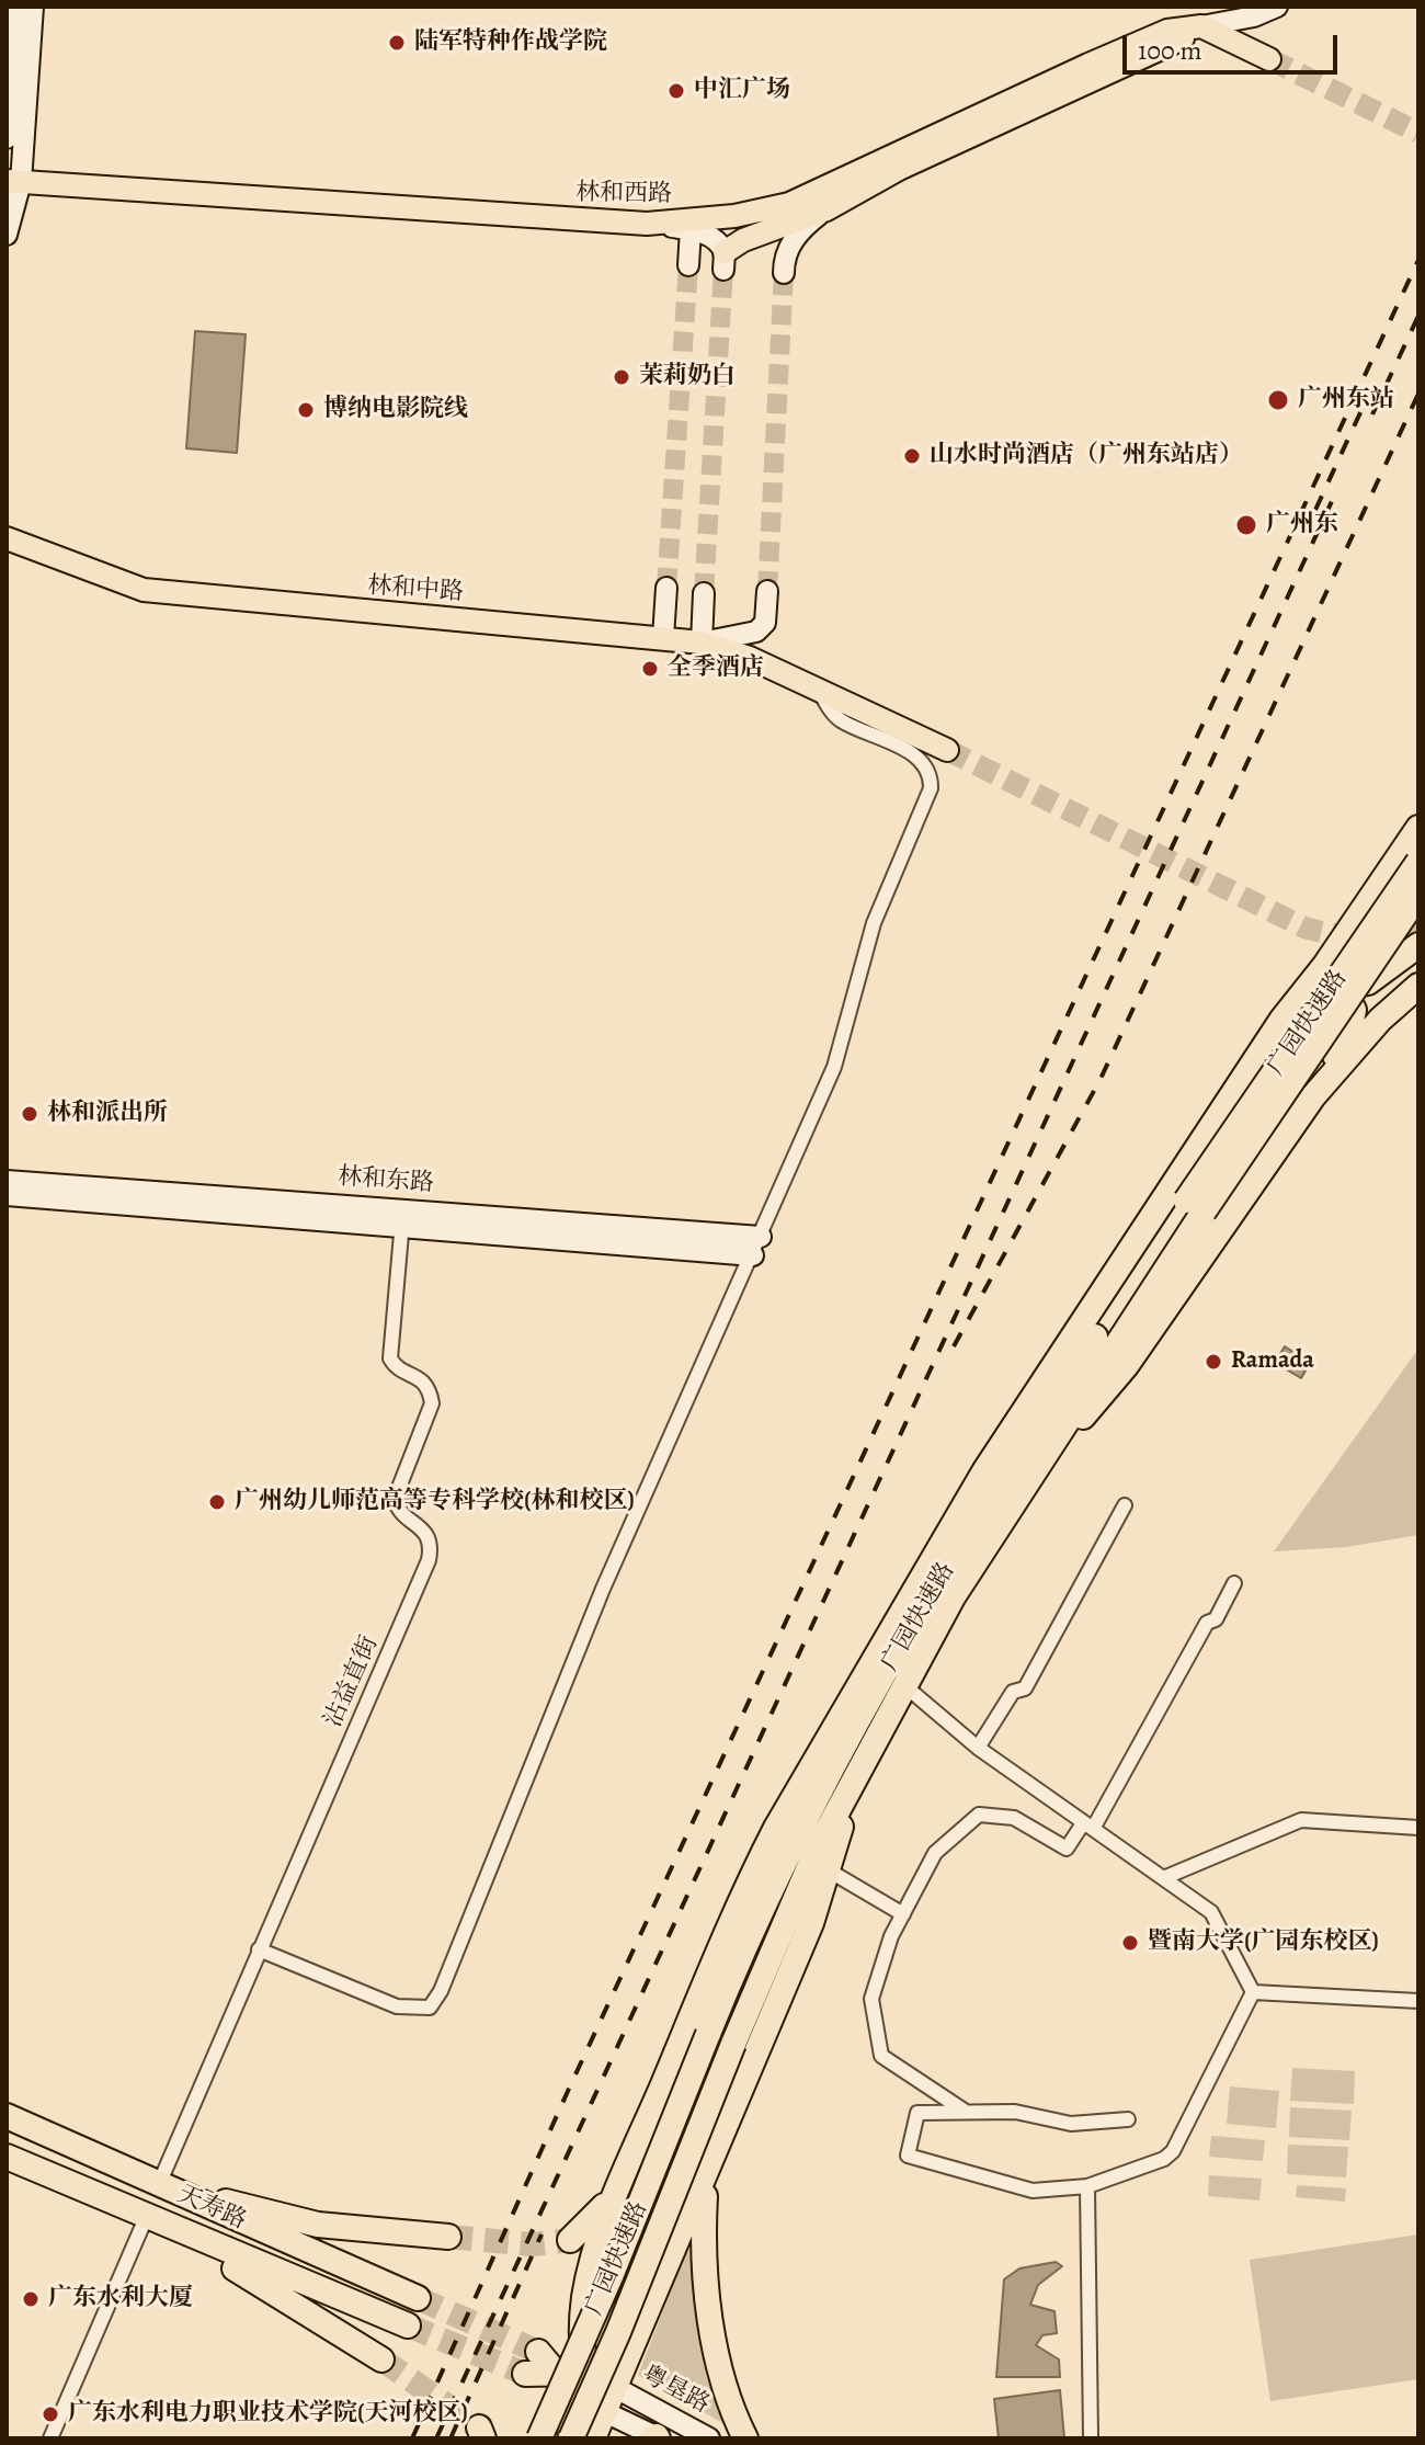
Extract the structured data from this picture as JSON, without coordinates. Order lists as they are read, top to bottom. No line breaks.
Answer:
{"streets":{"highway":["广园快速路","天寿路"],"main road":["林和西路","林和中路"],"street":["林和东路","沾益直街","粤垦路"]},"crossings":[["林和东路","沾益直街"],["沾益直街","天寿路"]],"places":["陆军特种作战学院","中汇广场","茉莉奶白","广州东站","博纳电影院线","山水时尚酒店（广州东站店）","广州东","全季酒店","林和派出所","Ramada","广州幼儿师范高等专科学校(林和校区)","暨南大学(广园东校区)","广东水利大厦","广东水利电力职业技术学院(天河校区)"],"scale_bar":"100 m"}
